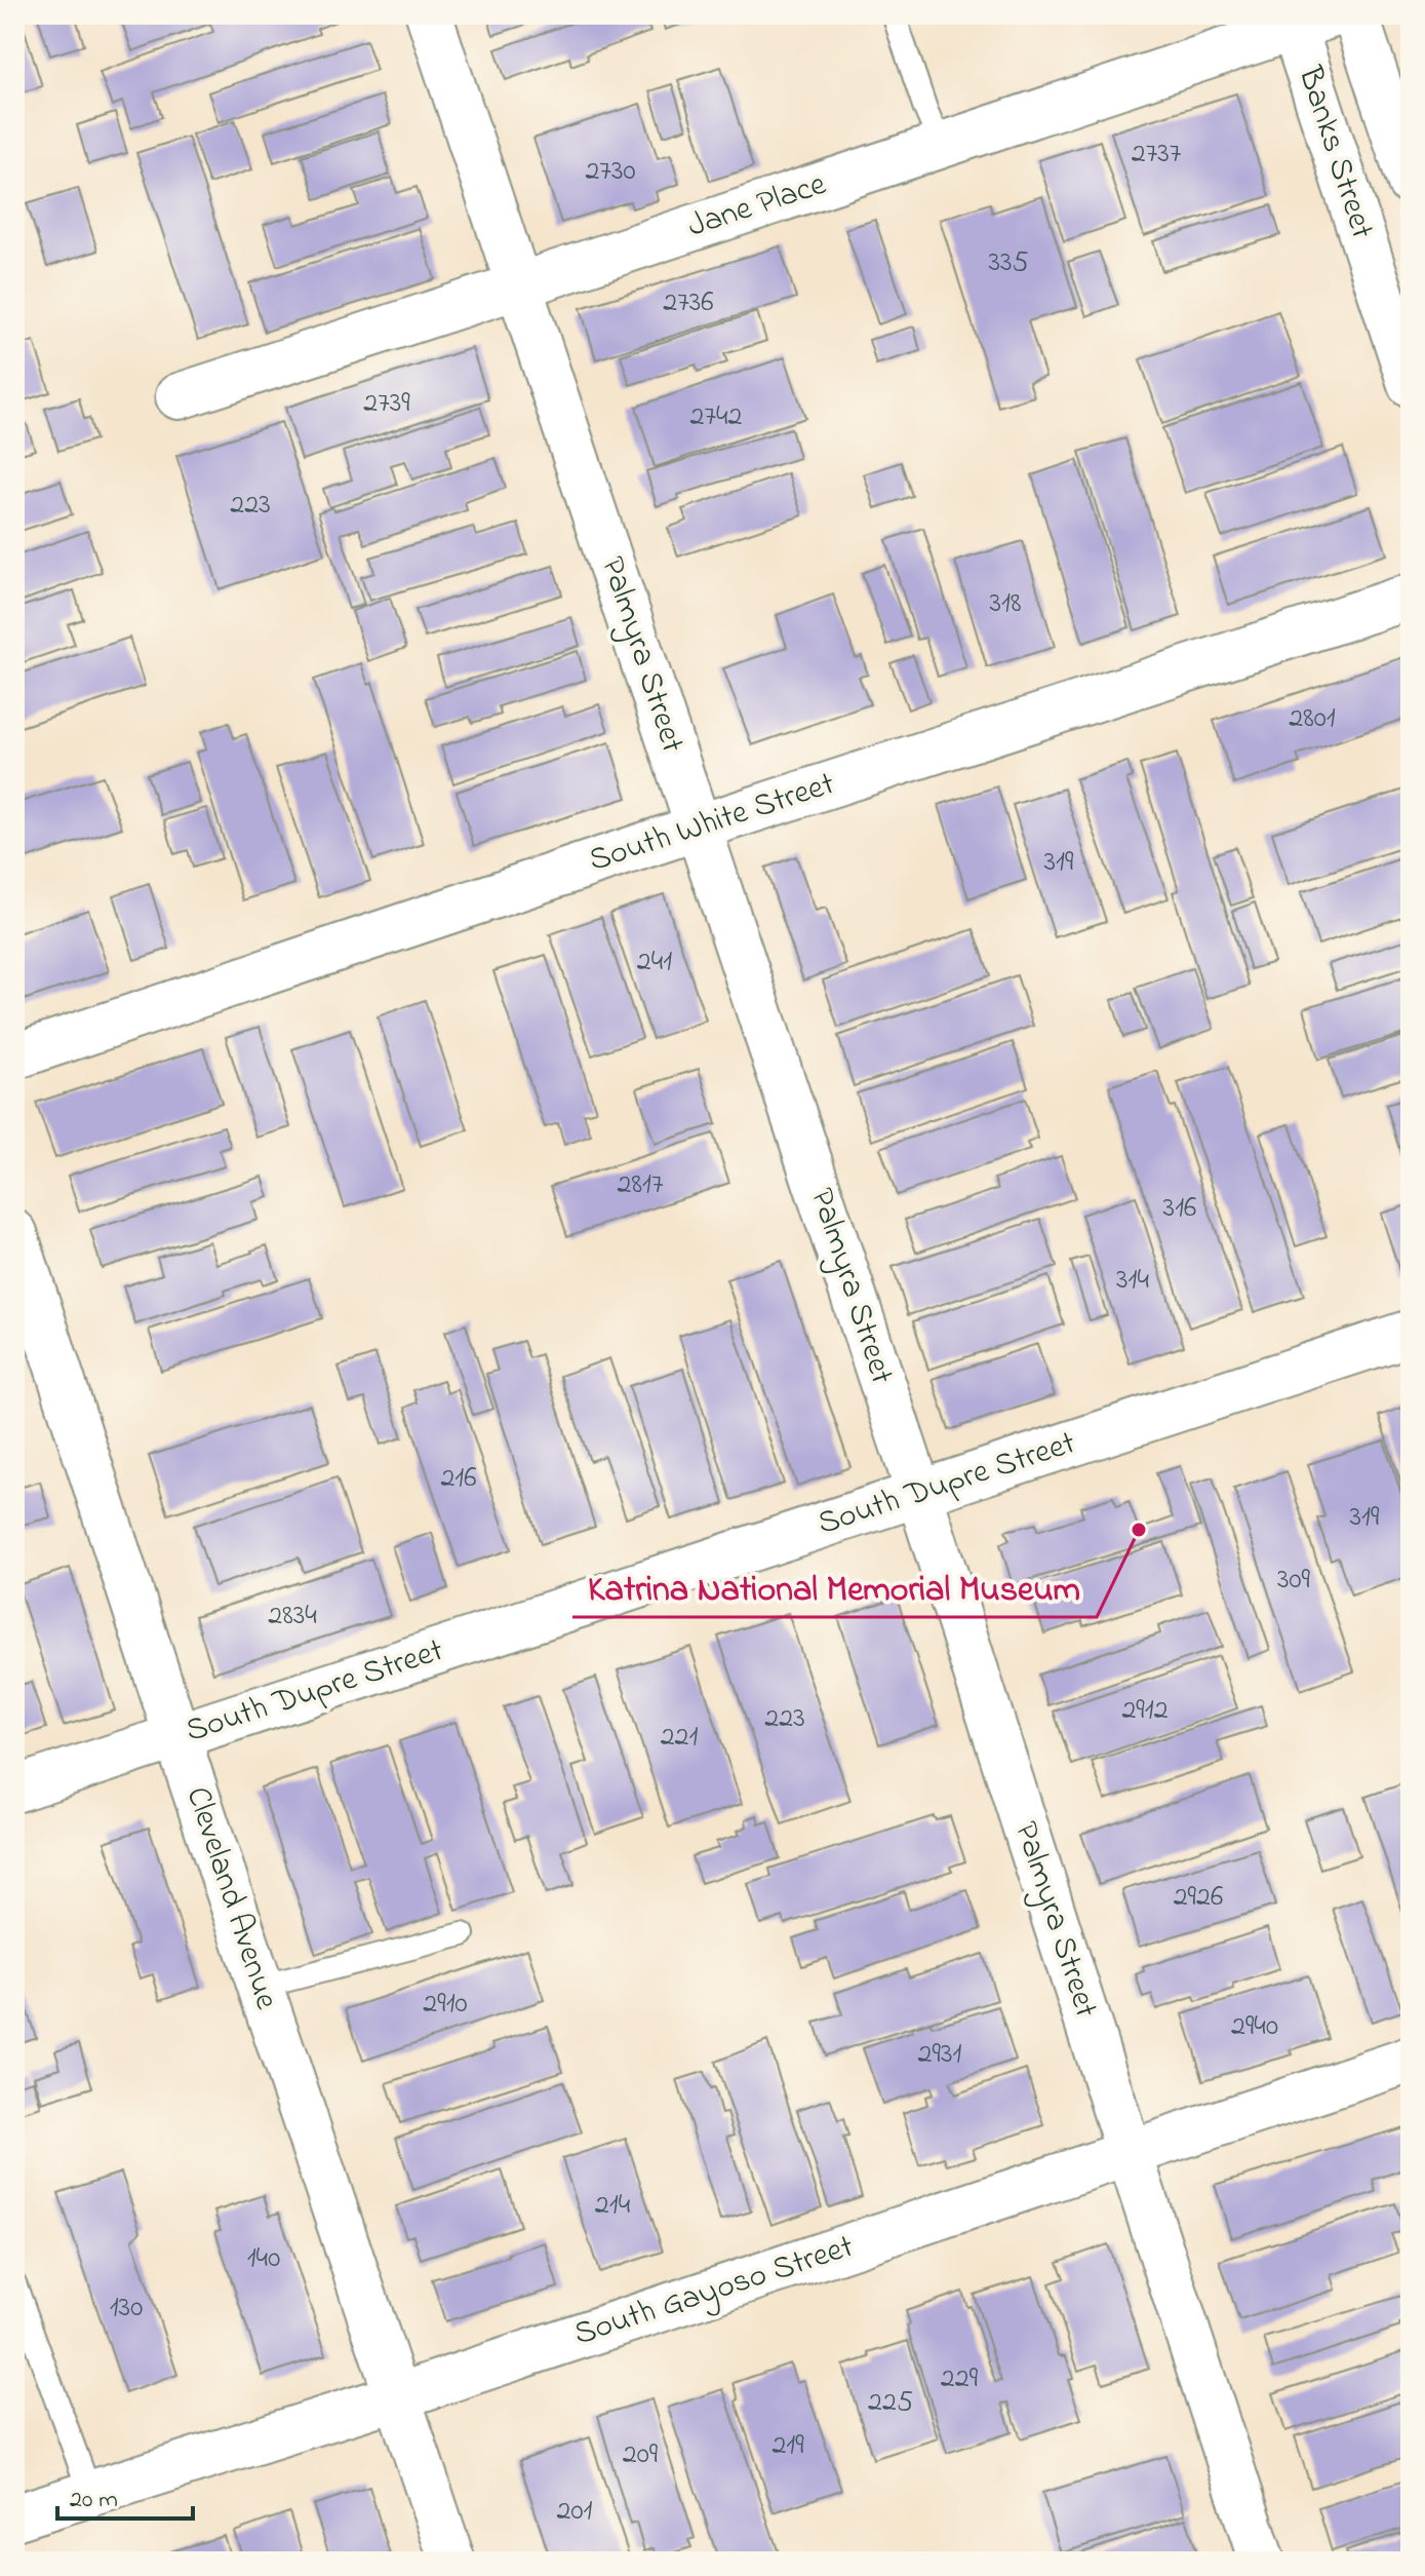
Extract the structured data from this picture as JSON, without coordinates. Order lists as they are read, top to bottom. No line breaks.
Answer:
{"streets":{"street":["Banks Street","Jane Place","Palmyra Street","South White Street","South Dupre Street","Cleveland Avenue","South Gayoso Street"]},"crossings":[["Banks Street","Jane Place"],["Jane Place","Palmyra Street"],["Palmyra Street","South White Street"],["Palmyra Street","South Dupre Street"],["Palmyra Street","South Gayoso Street"],["South Dupre Street","Cleveland Avenue"],["Cleveland Avenue","South Gayoso Street"]],"places":["Katrina National Memorial Museum"],"house_numbers":["2737","2730","335","2736","2739","2742","223","318","2801","319","241","2817","316","314","216","319","309","2834","2912","223","221","2926","2910","2940","2931","214","140","130","229","225","219","209","201"],"scale_bar":"20 m"}
